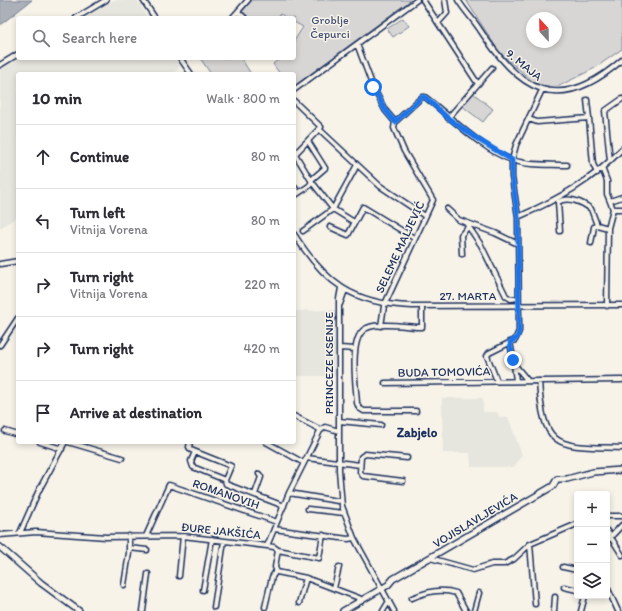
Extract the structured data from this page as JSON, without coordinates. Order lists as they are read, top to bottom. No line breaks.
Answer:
{"streets":{"main road":["VOJISLAVLJEVIĆA"],"street":["9. MAJA","SELEME MALJEVIĆ","27. MARTA","PRINCEZE KSENIJE","BUDA TOMOVIĆA","ROMANOVIH","ĐURE JAKŠIĆA"]},"crossings":[["SELEME MALJEVIĆ","27. MARTA"],["27. MARTA","PRINCEZE KSENIJE"],["PRINCEZE KSENIJE","VOJISLAVLJEVIĆA"],["ROMANOVIH","ĐURE JAKŠIĆA"]],"districts":["Zabjelo"],"parks":["Groblje Čepurci"],"north":"top","page":{"search":"Search here","heading":["10 min","Walk · 800 m"],"list":[["Continue","80 m"],["Turn left","Vitnija Vorena","80 m"],["Turn right","Vitnija Vorena","220 m"],["Turn right","420 m"],"Arrive at destination"],"map_buttons":["+","−"]}}
